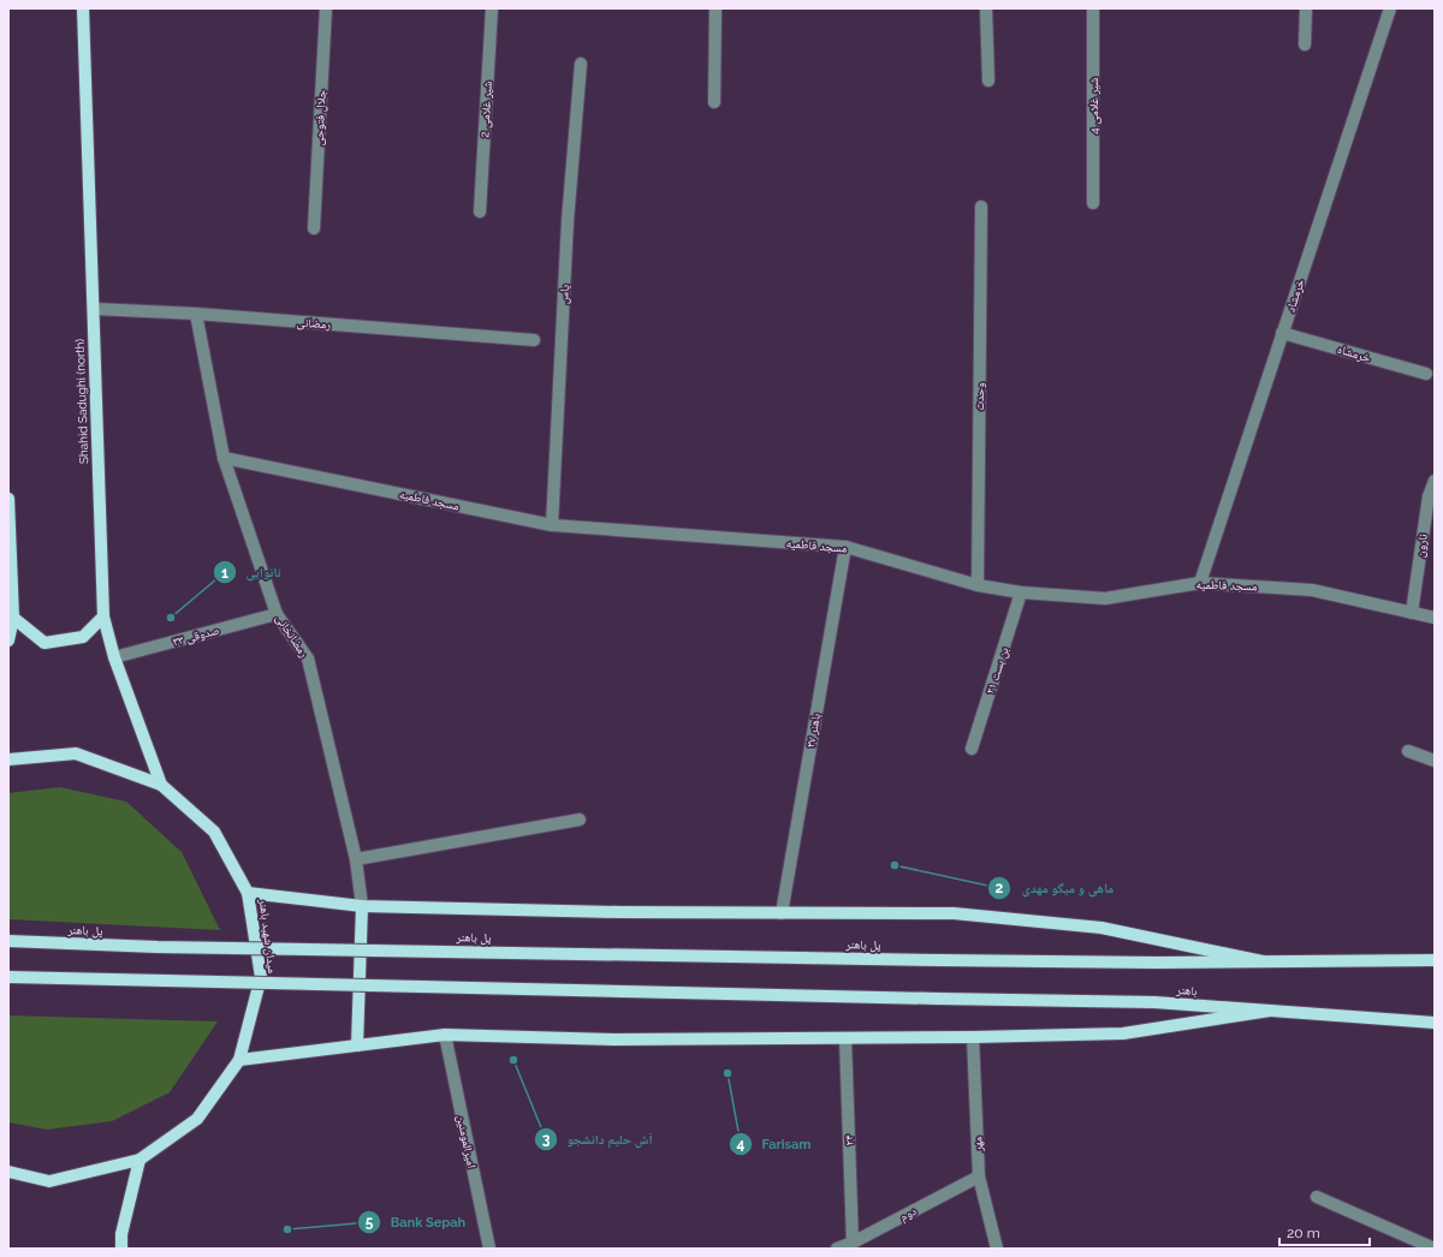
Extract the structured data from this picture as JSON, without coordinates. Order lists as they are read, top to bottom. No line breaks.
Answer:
{"streets":{"main road":["Shahid Sadughi (north)","پل باهنر","میدان شهید باهنر","باهنر"],"street":["شیر غلامی 4","شیر غلامی 2","جلال فتوحی","یاس","خرمشاد","رمضانی","خرمشاه","وحدت","مسجد فاطمیه","نارون","صدوقی ۳۳","رمضانخانی","بن بست ۲۱","باهنر ۲۷","۲۴","امیرالمومنین","مهر","دوم"]},"crossings":[["یاس","مسجد فاطمیه"],["خرمشاد","خرمشاه"],["خرمشاد","مسجد فاطمیه"],["رمضانی","Shahid Sadughi (north)"],["رمضانی","رمضانخانی"],["وحدت","مسجد فاطمیه"],["Shahid Sadughi (north)","صدوقی ۳۳"],["Shahid Sadughi (north)","میدان شهید باهنر"],["مسجد فاطمیه","نارون"],["مسجد فاطمیه","رمضانخانی"],["مسجد فاطمیه","بن بست ۲۱"],["مسجد فاطمیه","باهنر ۲۷"],["صدوقی ۳۳","رمضانخانی"],["۲۴","دوم"],["مهر","دوم"]],"places":["نانوایی","ماهی و میگو مهدی","آش حلیم دانشجو","Farisam","Bank Sepah"],"scale_bar":"20 m"}
